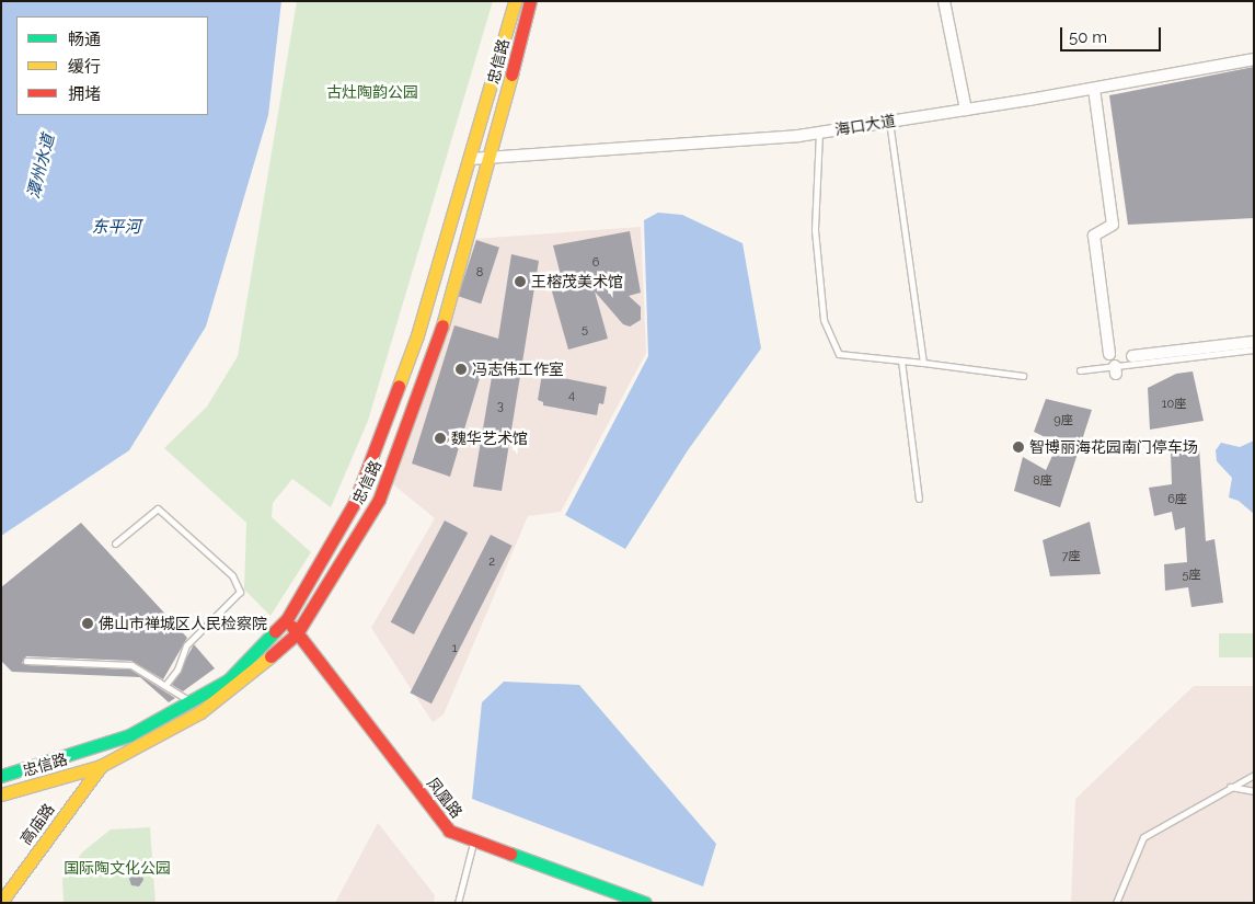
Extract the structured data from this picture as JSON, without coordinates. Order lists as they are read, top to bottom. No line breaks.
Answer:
{"streets":{"main road":["忠信路","凤凰路","高庙路"],"street":["海口大道"]},"crossings":[["忠信路","海口大道"],["忠信路","凤凰路"],["忠信路","高庙路"]],"water":["潭州水道","东平河"],"parks":["古灶陶韵公园","国际陶文化公园"],"places":["王榕茂美术馆","冯志伟工作室","魏华艺术馆","智博丽海花园南门停车场","佛山市禅城区人民检察院"],"house_numbers":["6","8","5","4","10座","3","9座","8座","6座","7座","2","5座","1"],"legend":["畅通","缓行","拥堵"],"scale_bar":"50 m"}
